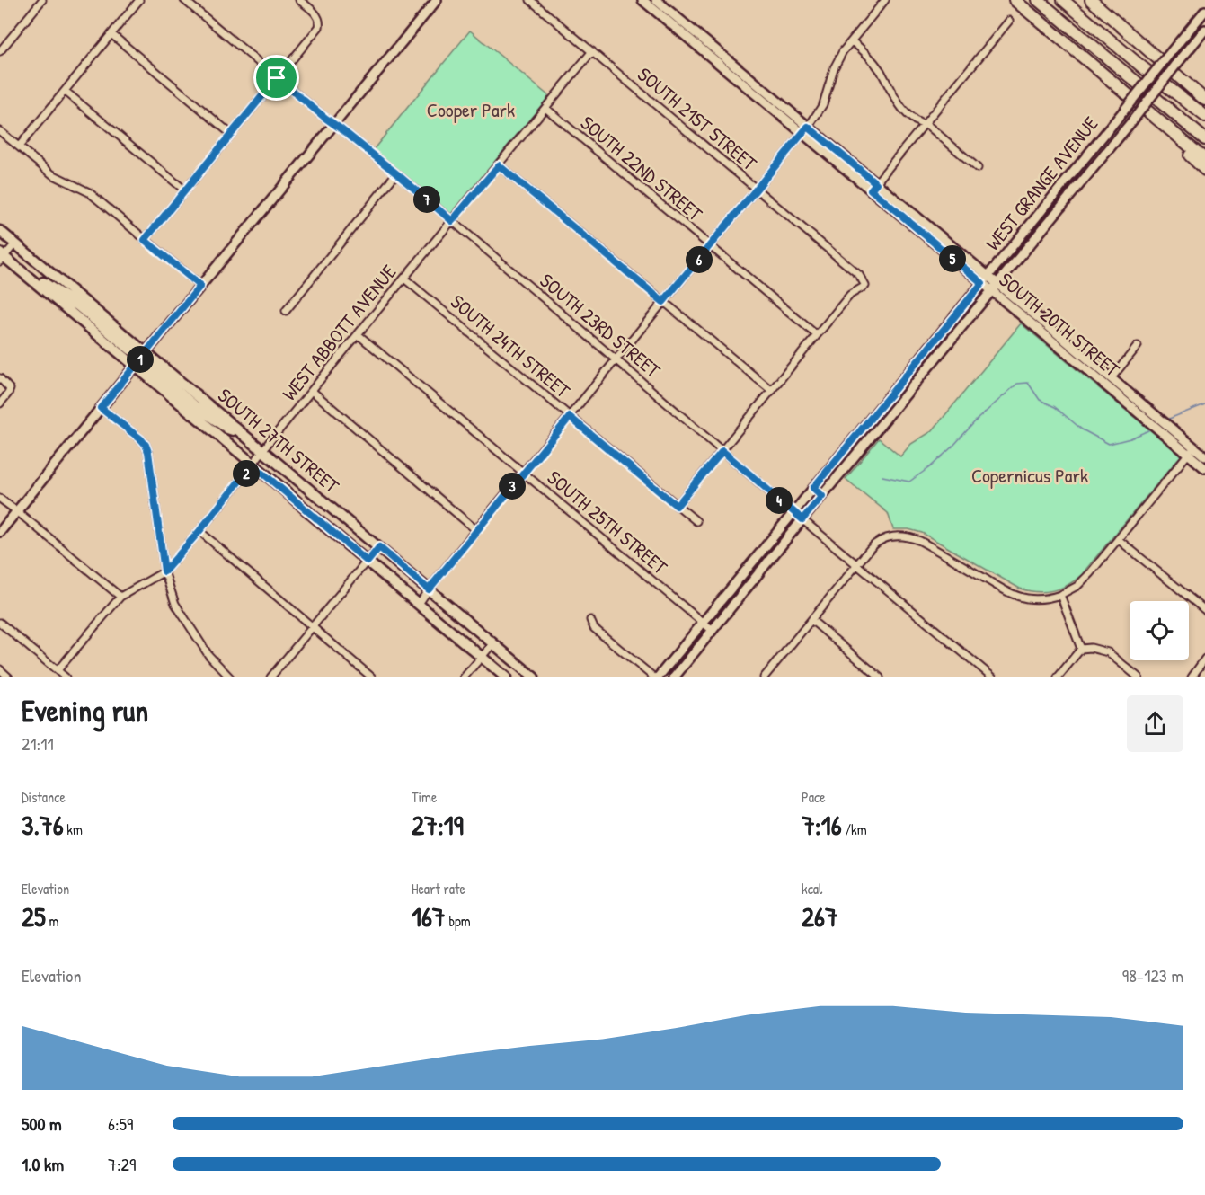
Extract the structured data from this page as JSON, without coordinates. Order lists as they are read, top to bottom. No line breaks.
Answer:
{"streets":{"main road":["SOUTH 27TH STREET"],"street":["SOUTH 21ST STREET","SOUTH 22ND STREET","WEST GRANGE AVENUE","SOUTH 20TH STREET","SOUTH 23RD STREET","WEST ABBOTT AVENUE","SOUTH 24TH STREET","SOUTH 25TH STREET"]},"crossings":[["SOUTH 21ST STREET","SOUTH 22ND STREET"],["SOUTH 21ST STREET","WEST ABBOTT AVENUE"],["SOUTH 22ND STREET","WEST ABBOTT AVENUE"],["WEST GRANGE AVENUE","SOUTH 20TH STREET"],["WEST GRANGE AVENUE","SOUTH 23RD STREET"],["WEST GRANGE AVENUE","SOUTH 25TH STREET"],["SOUTH 23RD STREET","WEST ABBOTT AVENUE"],["WEST ABBOTT AVENUE","SOUTH 24TH STREET"],["WEST ABBOTT AVENUE","SOUTH 27TH STREET"],["WEST ABBOTT AVENUE","SOUTH 25TH STREET"]],"parks":["Cooper Park","Copernicus Park"],"page":{"pins":["7","5","6","1","2","3","4"],"heading":["Evening run","21:11"],"stats":[["Distance","3.76 km"],["Time","27:19"],["Pace","7:16 /km"],["Elevation","25 m"],["Heart rate","167 bpm"],["kcal","267"]],"chart":["Elevation","98–123 m"],"list":[{"name":"500 m","note":"6:59"},{"name":"1.0 km","note":"7:29"}]}}
